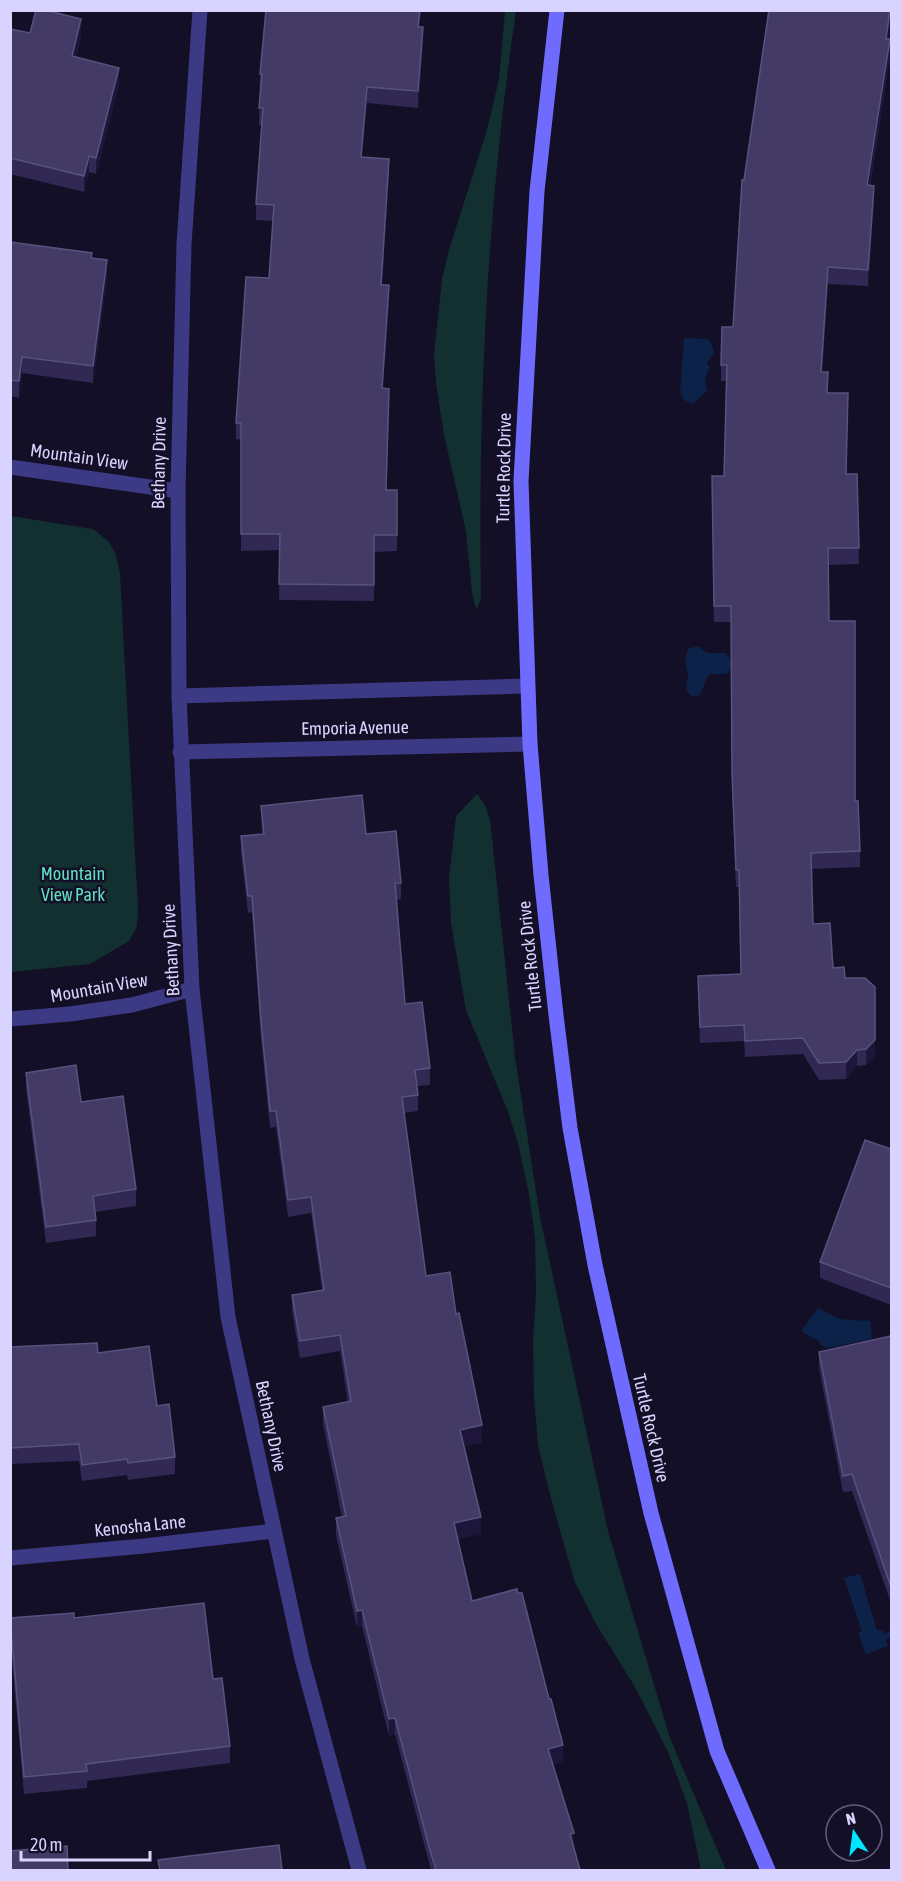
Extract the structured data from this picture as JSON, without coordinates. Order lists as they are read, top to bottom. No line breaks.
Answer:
{"streets":{"street":["Mountain View","Bethany Drive","Turtle Rock Drive","Emporia Avenue","Kenosha Lane"]},"crossings":[["Mountain View","Bethany Drive"],["Bethany Drive","Emporia Avenue"],["Bethany Drive","Kenosha Lane"],["Turtle Rock Drive","Emporia Avenue"]],"parks":["Mountain View Park"],"scale_bar":"20 m","north":"top"}
